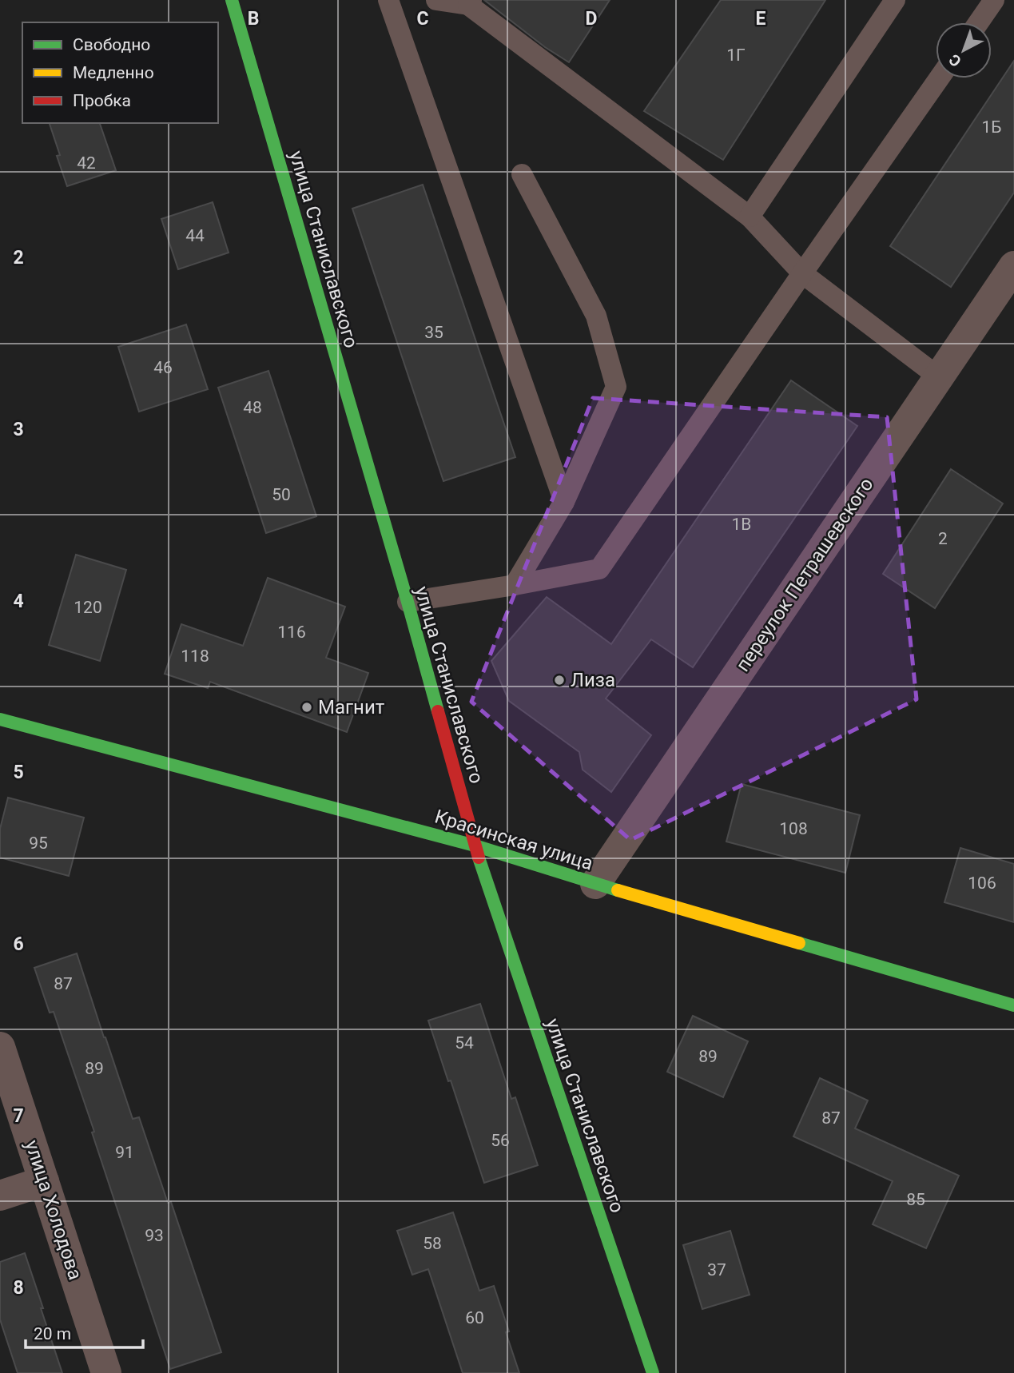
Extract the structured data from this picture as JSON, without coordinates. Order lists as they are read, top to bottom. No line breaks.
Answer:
{"streets":{"street":["улица Станиславского","переулок Петрашевского","Красинская улица","улица Холодова"]},"crossings":[["улица Станиславского","Красинская улица"],["переулок Петрашевского","Красинская улица"]],"places":["Лиза","Магнит"],"house_numbers":["1Г","1Б","42","44","35","46","48","50","1В","2","120","116","118","108","95","106","87","54","89","89","87","56","91","85","93","58","37","60"],"legend":["Свободно","Медленно","Пробка"],"scale_bar":"20 m","north":"bottom left","grid":{"columns":["B","C","D","E"],"rows":["2","3","4","5","6","7","8"]}}
